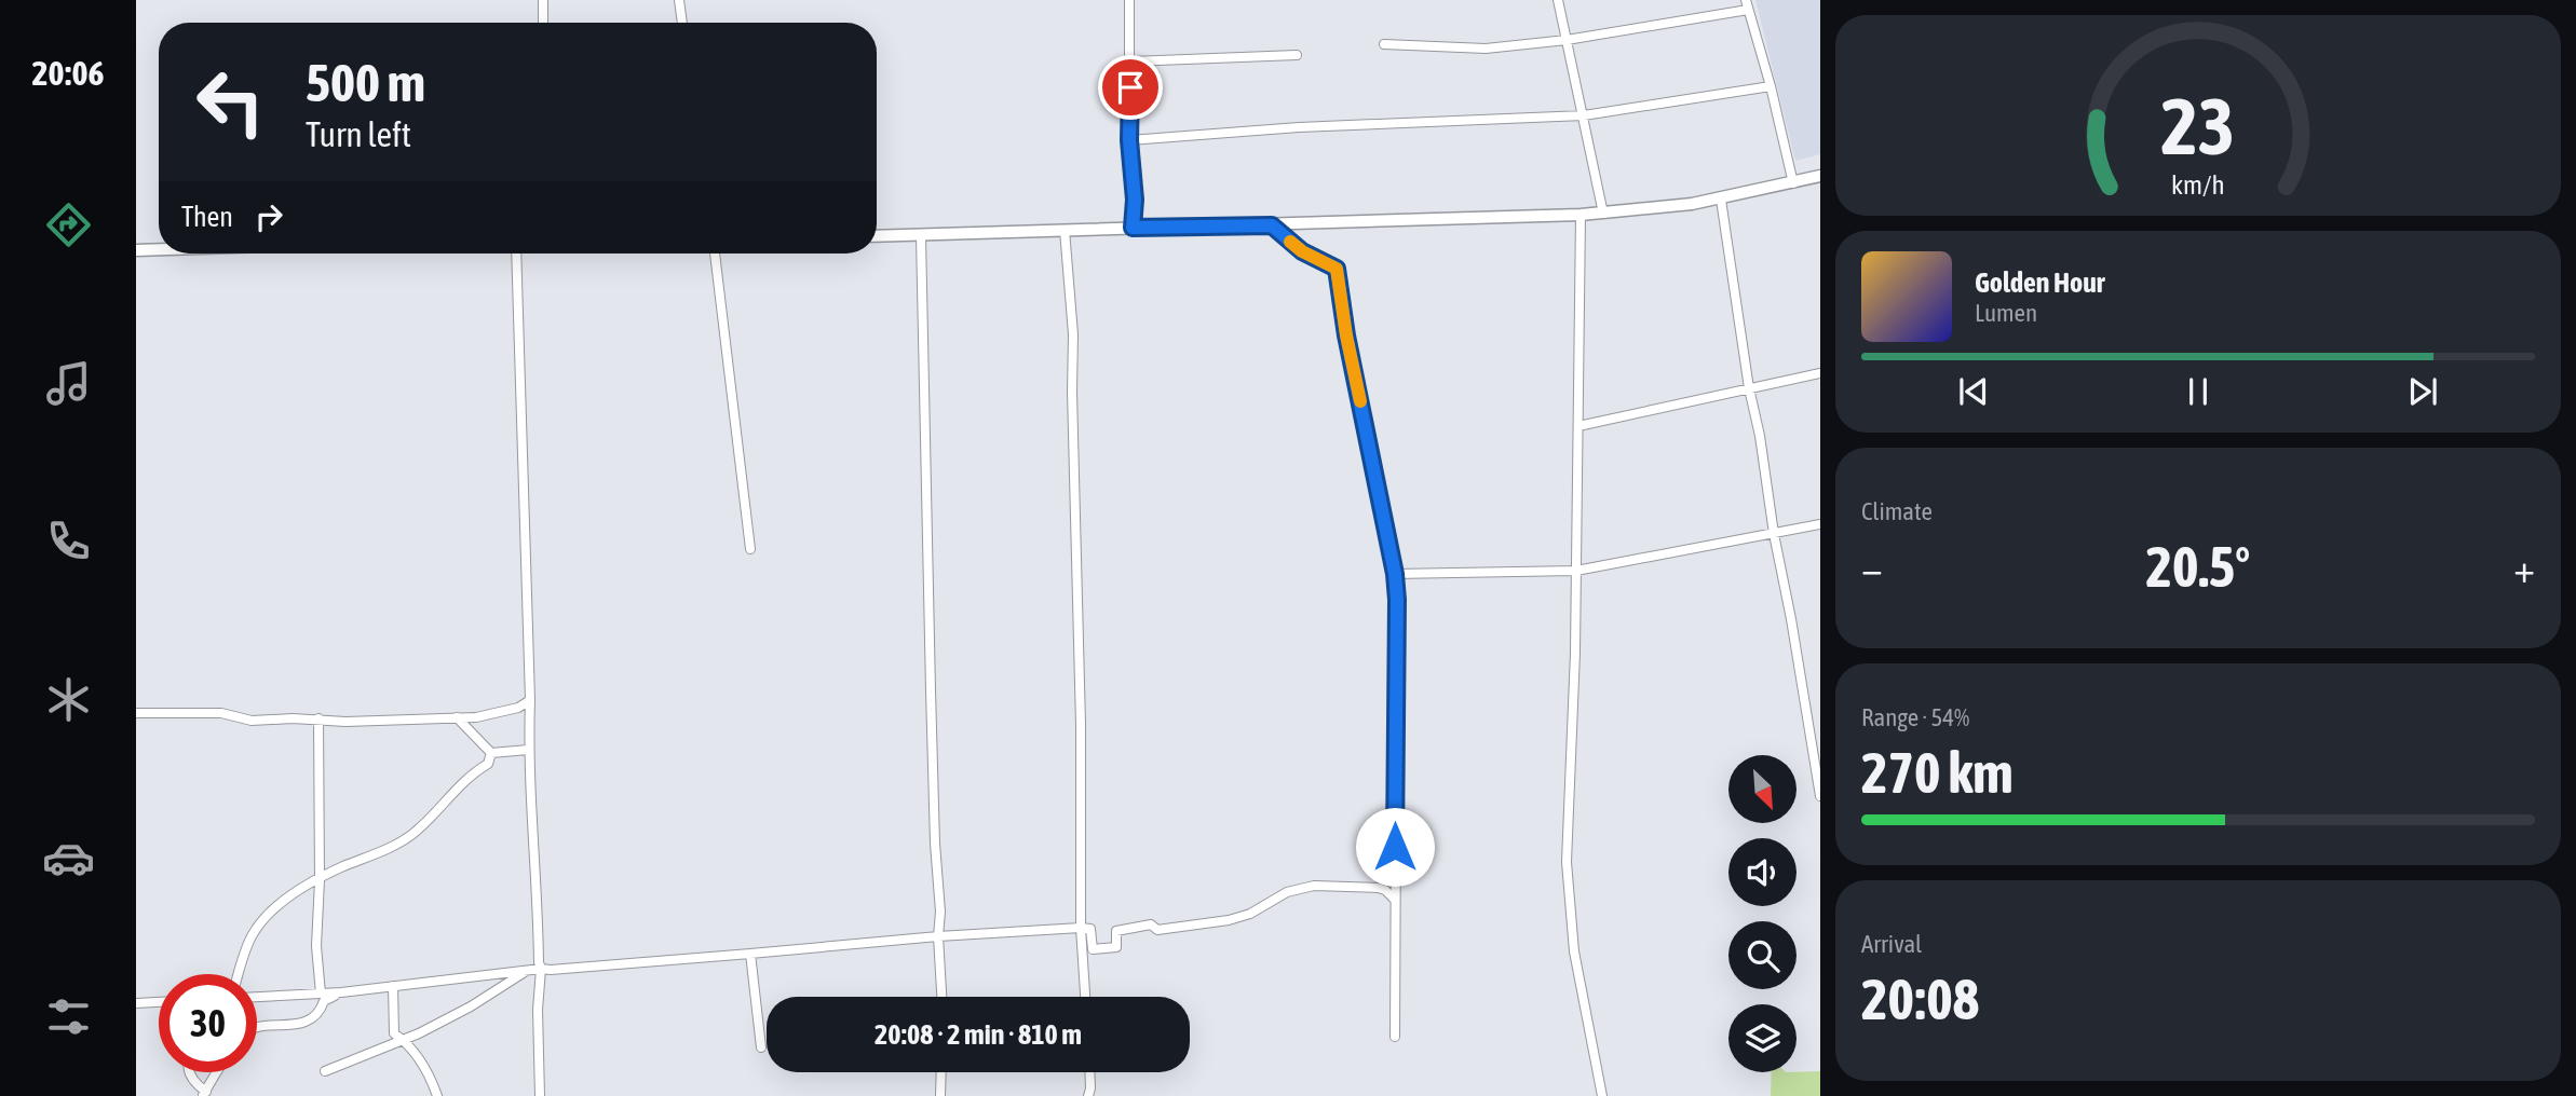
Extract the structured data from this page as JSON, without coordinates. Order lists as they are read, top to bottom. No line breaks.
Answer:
{"north":"bottom right","page":{"tabs":"20:06","turn":["500 m","Turn left"],"then":"Then","song":["Golden Hour","Lumen"],"tile":["Climate",["Range · 54%","270 km"],["Arrival","20:08"]],"heat":["−","20.5°","+"],"limit":"30","trip":"20:08 · 2 min · 810 m","gauge":["23","km/h"]}}
